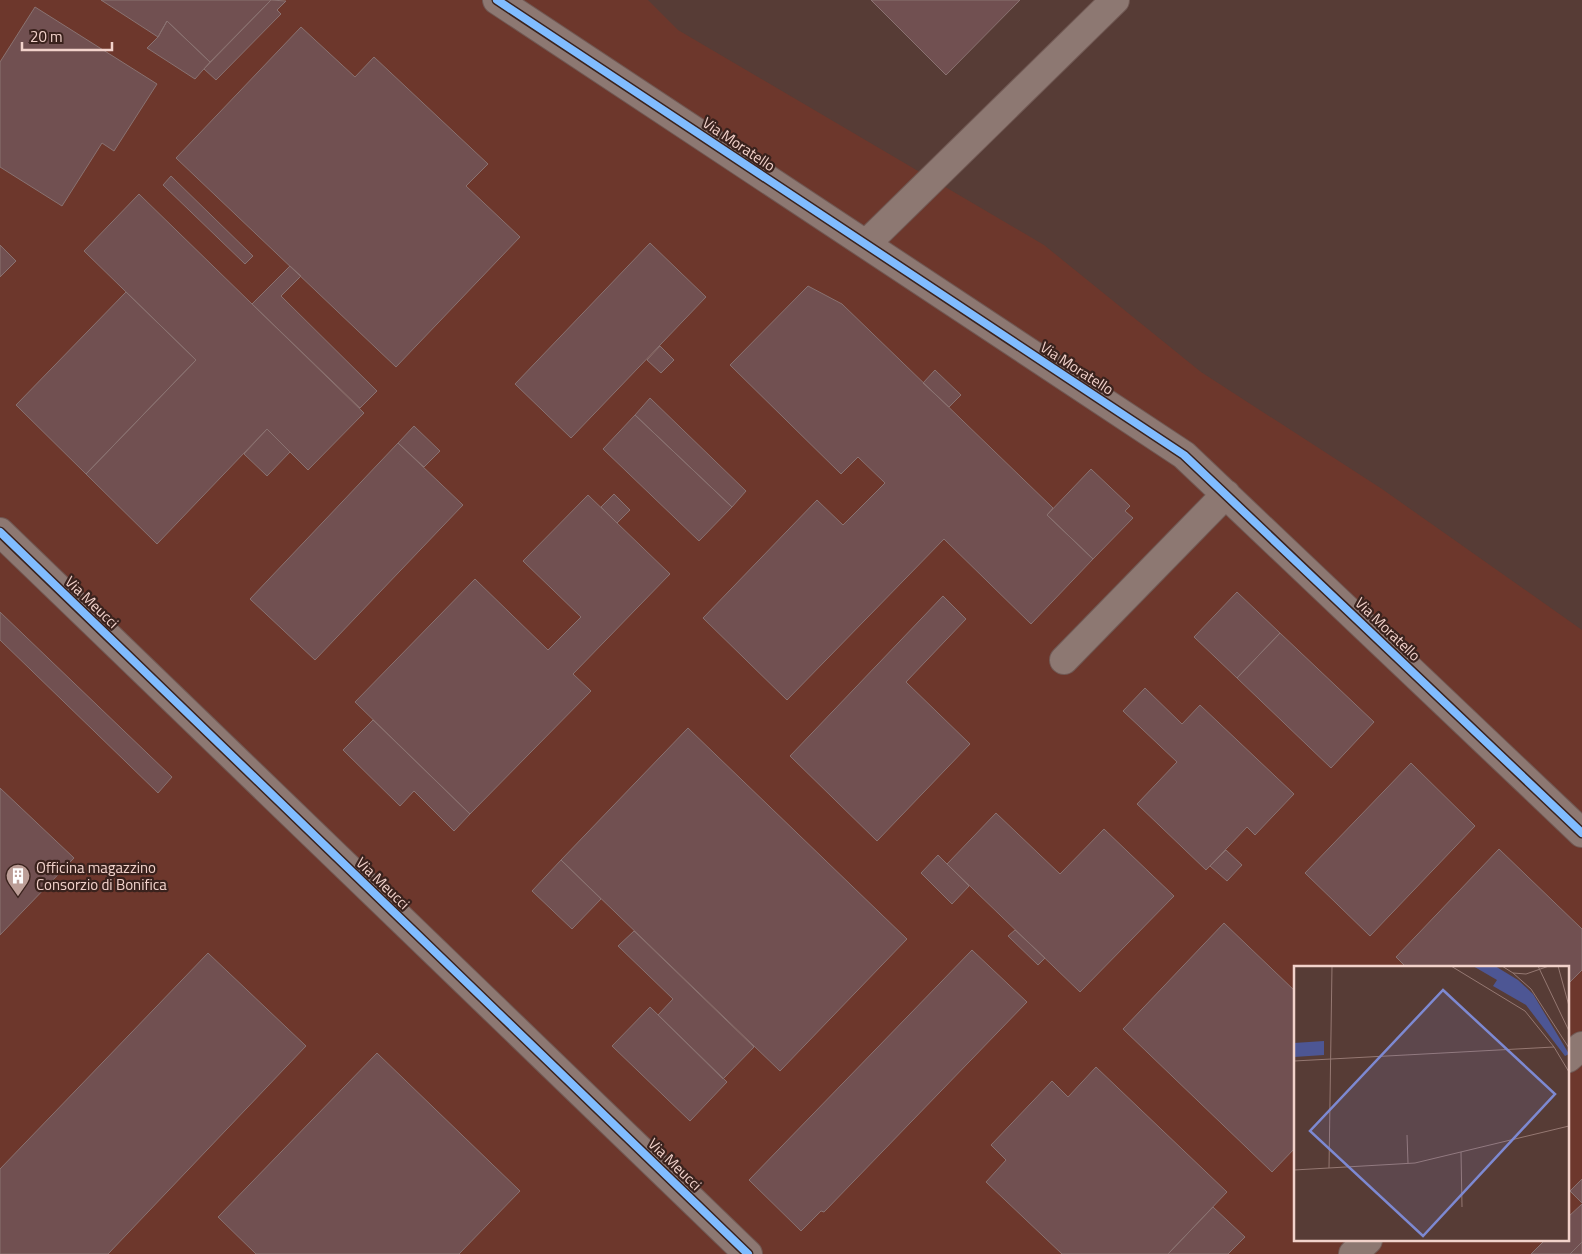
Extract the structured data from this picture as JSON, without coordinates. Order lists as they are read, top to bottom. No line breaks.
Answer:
{"streets":{"street":["Via Moratello","Via Meucci"]},"places":{"building":["Officina magazzino Consorzio di Bonifica"]},"scale_bar":"20 m"}
